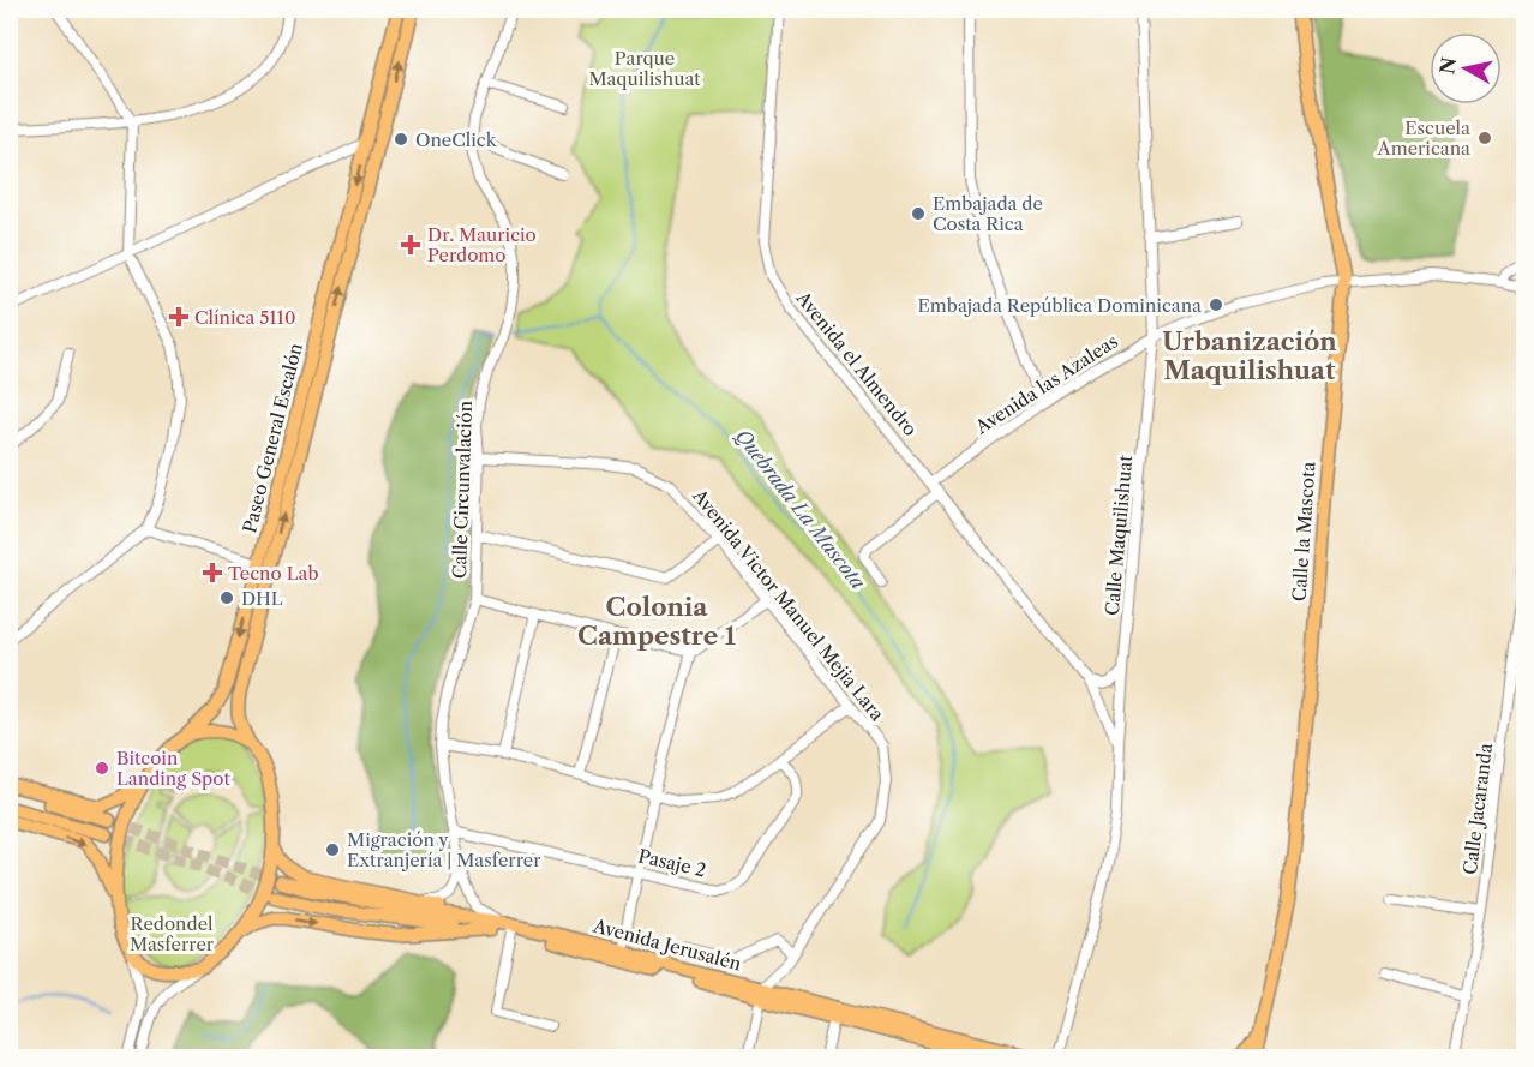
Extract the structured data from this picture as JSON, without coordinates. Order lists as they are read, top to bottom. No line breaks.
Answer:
{"streets":{"main road":["Paseo General Escalón","Calle la Mascota","Avenida Jerusalén"],"street":["Avenida el Almendro","Avenida las Azaleas","Calle Circunvalación","Calle Maquilishuat","Avenida Victor Manuel Mejia Lara","Calle Jacaranda","Pasaje 2"]},"crossings":[["Avenida el Almendro","Avenida las Azaleas"],["Avenida el Almendro","Calle Maquilishuat"],["Avenida las Azaleas","Calle la Mascota"],["Avenida las Azaleas","Calle Maquilishuat"],["Calle Circunvalación","Avenida Victor Manuel Mejia Lara"],["Calle Circunvalación","Pasaje 2"],["Calle Circunvalación","Avenida Jerusalén"],["Avenida Victor Manuel Mejia Lara","Avenida Jerusalén"]],"districts":["Urbanización Maquilishuat","Colonia Campestre 1"],"water":["Quebrada La Mascota"],"parks":["Parque Maquilishuat","Redondel Masferrer"],"places":{"other":["Escuela Americana","OneClick","Embajada de Costa Rica","Embajada República Dominicana","DHL","Bitcoin Landing Spot","Migración y Extranjería | Masferrer"],"health":["Dr. Mauricio Perdomo","Clínica 5110","Tecno Lab"]},"north":"left"}
